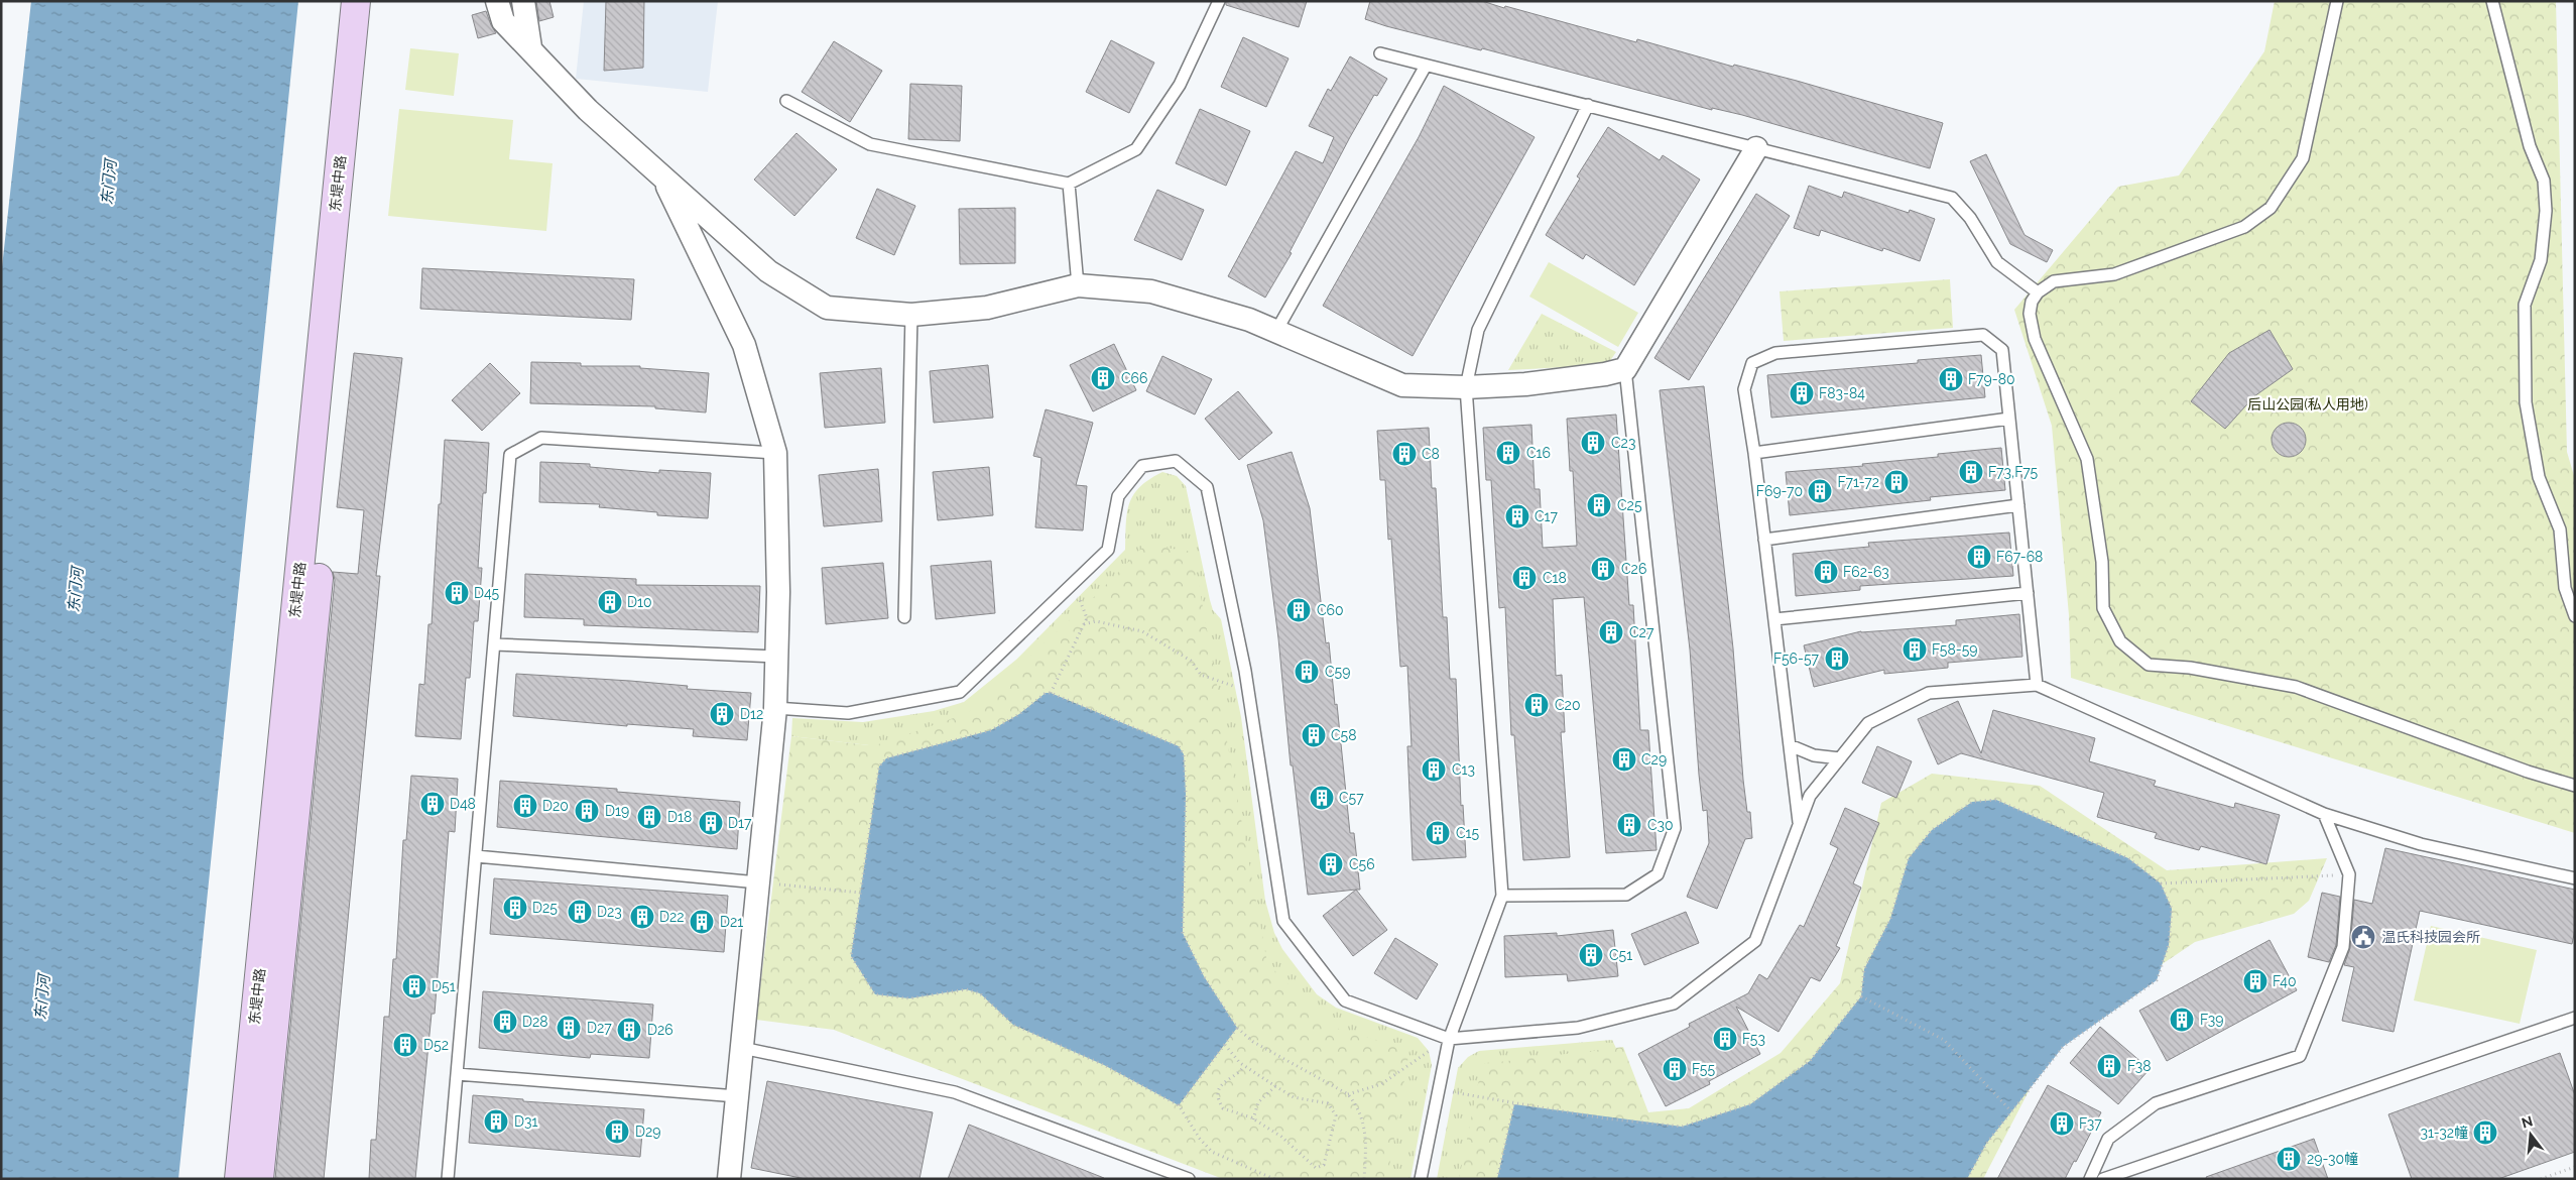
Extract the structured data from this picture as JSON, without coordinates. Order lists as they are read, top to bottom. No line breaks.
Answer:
{"streets":{"main road":["东堤中路"]},"water":["东门河"],"parks":["后山公园(私人用地)"],"places":{"building":["C66","F79-80","F83-84","C23","C16","C8","F73,F75","F71-72","F69-70","C25","C17","F67-68","C26","F62-63","C18","D45","D10","C60","C27","F58-59","F56-57","C59","C20","D12","C58","C29","C13","C57","D48","D20","D19","D18","D17","C30","C15","C56","D25","D23","D22","D21","C51","F40","D51","F39","D28","D27","D26","F53","D52","F38","F55","D31","F37","D29","31-32幢","29-30幢"],"public building":["温氏科技园会所"]},"north":"top"}
